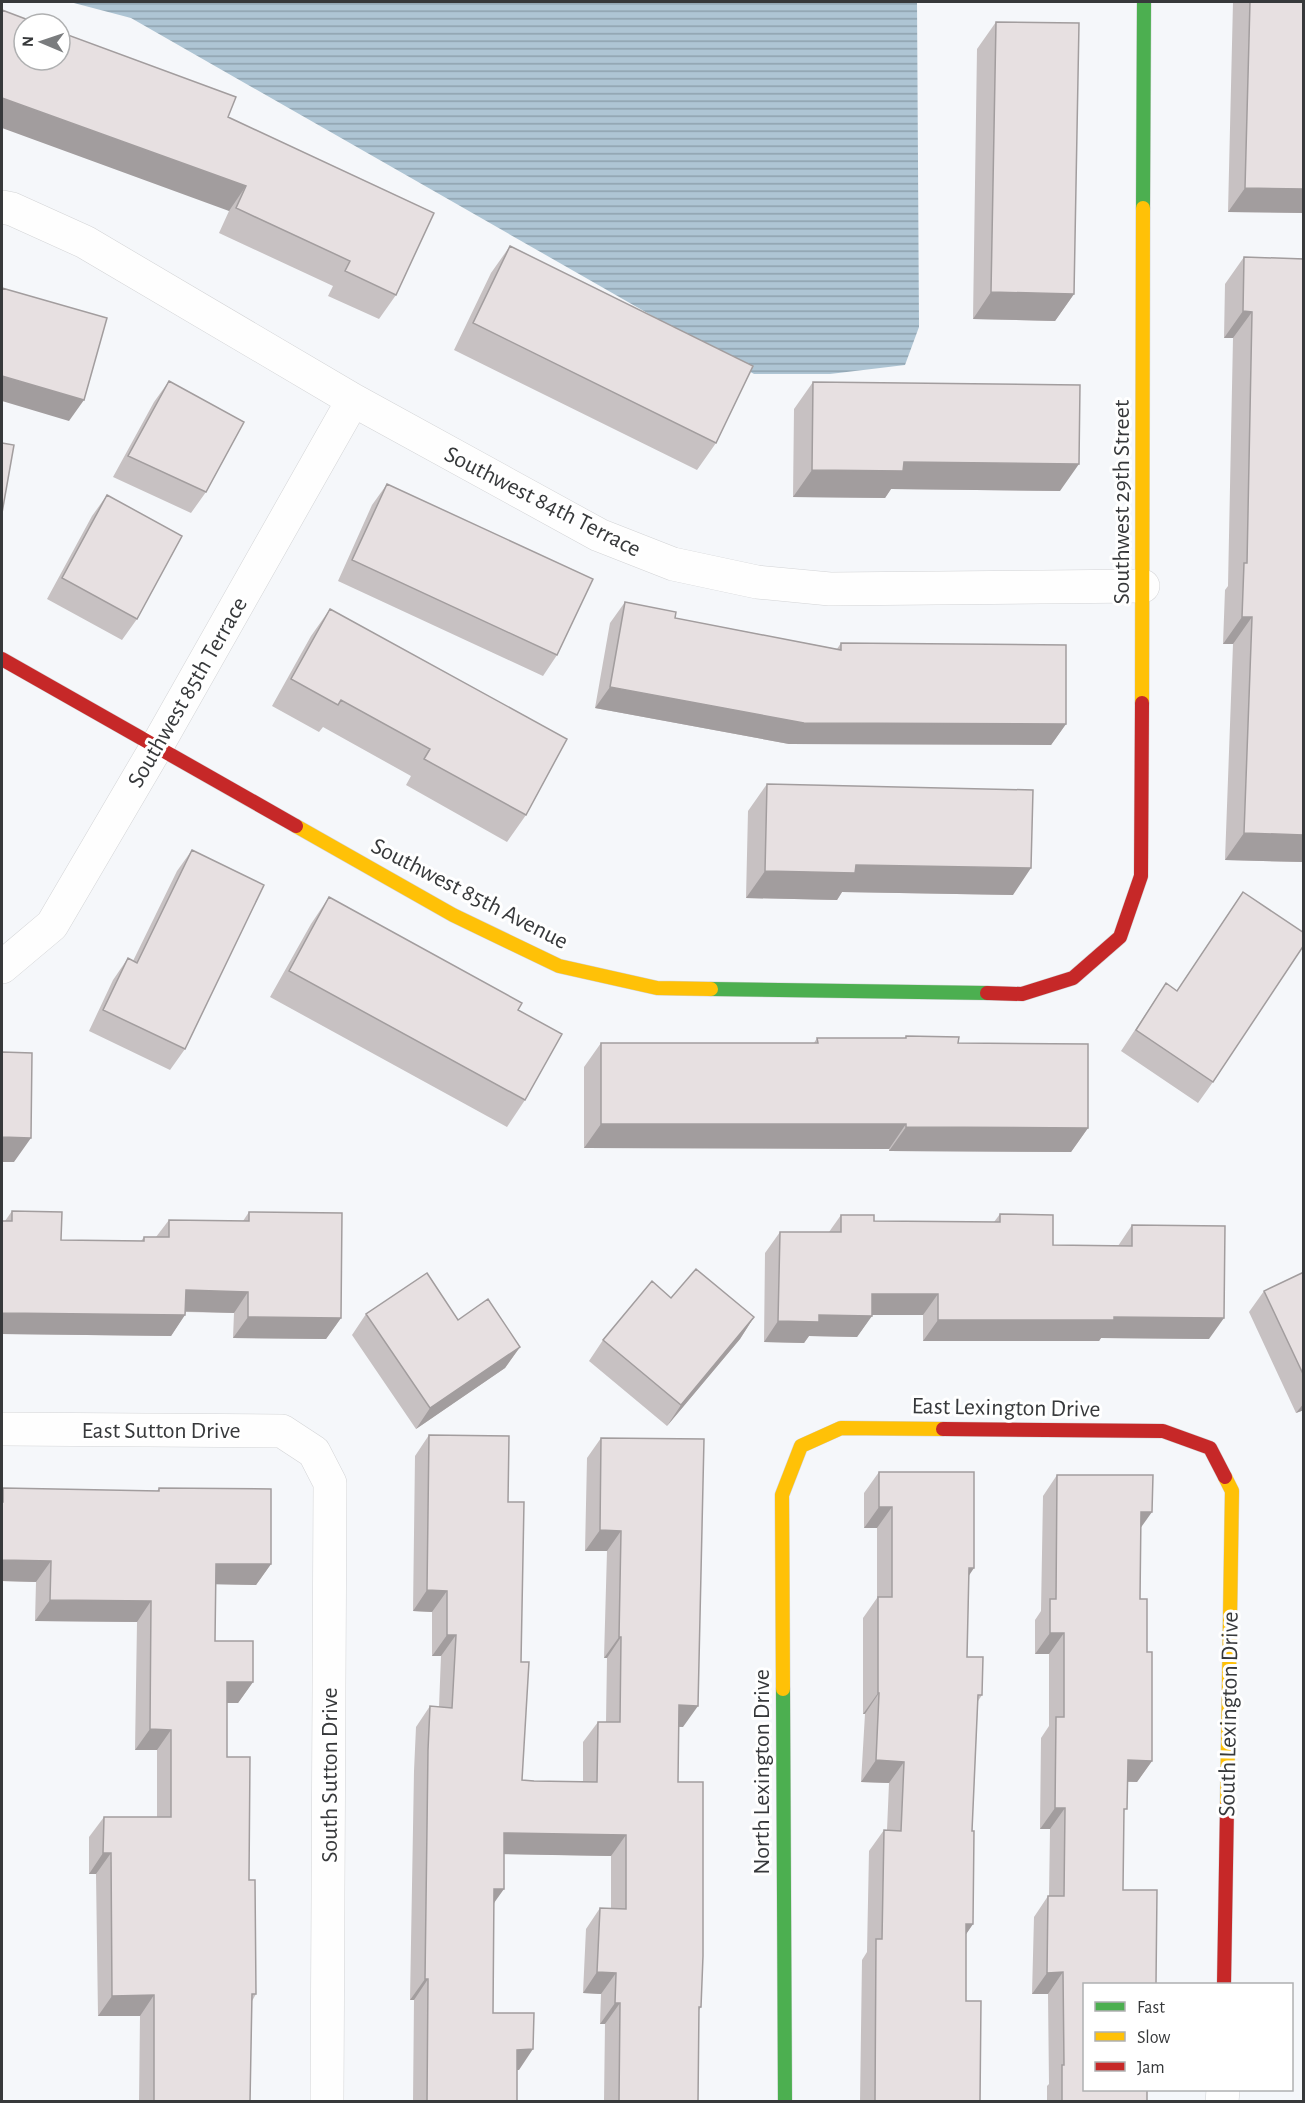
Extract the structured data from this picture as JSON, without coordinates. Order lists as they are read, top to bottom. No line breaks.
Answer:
{"streets":{"street":["Southwest 84th Terrace","Southwest 29th Street","Southwest 85th Terrace","Southwest 85th Avenue","East Lexington Drive","East Sutton Drive","South Lexington Drive","North Lexington Drive","South Sutton Drive"]},"crossings":[["Southwest 84th Terrace","Southwest 29th Street"],["Southwest 84th Terrace","Southwest 85th Terrace"],["Southwest 29th Street","Southwest 85th Avenue"],["Southwest 85th Terrace","Southwest 85th Avenue"],["East Lexington Drive","South Lexington Drive"],["East Lexington Drive","North Lexington Drive"],["East Sutton Drive","South Sutton Drive"]],"legend":["Fast","Slow","Jam"],"north":"left"}
